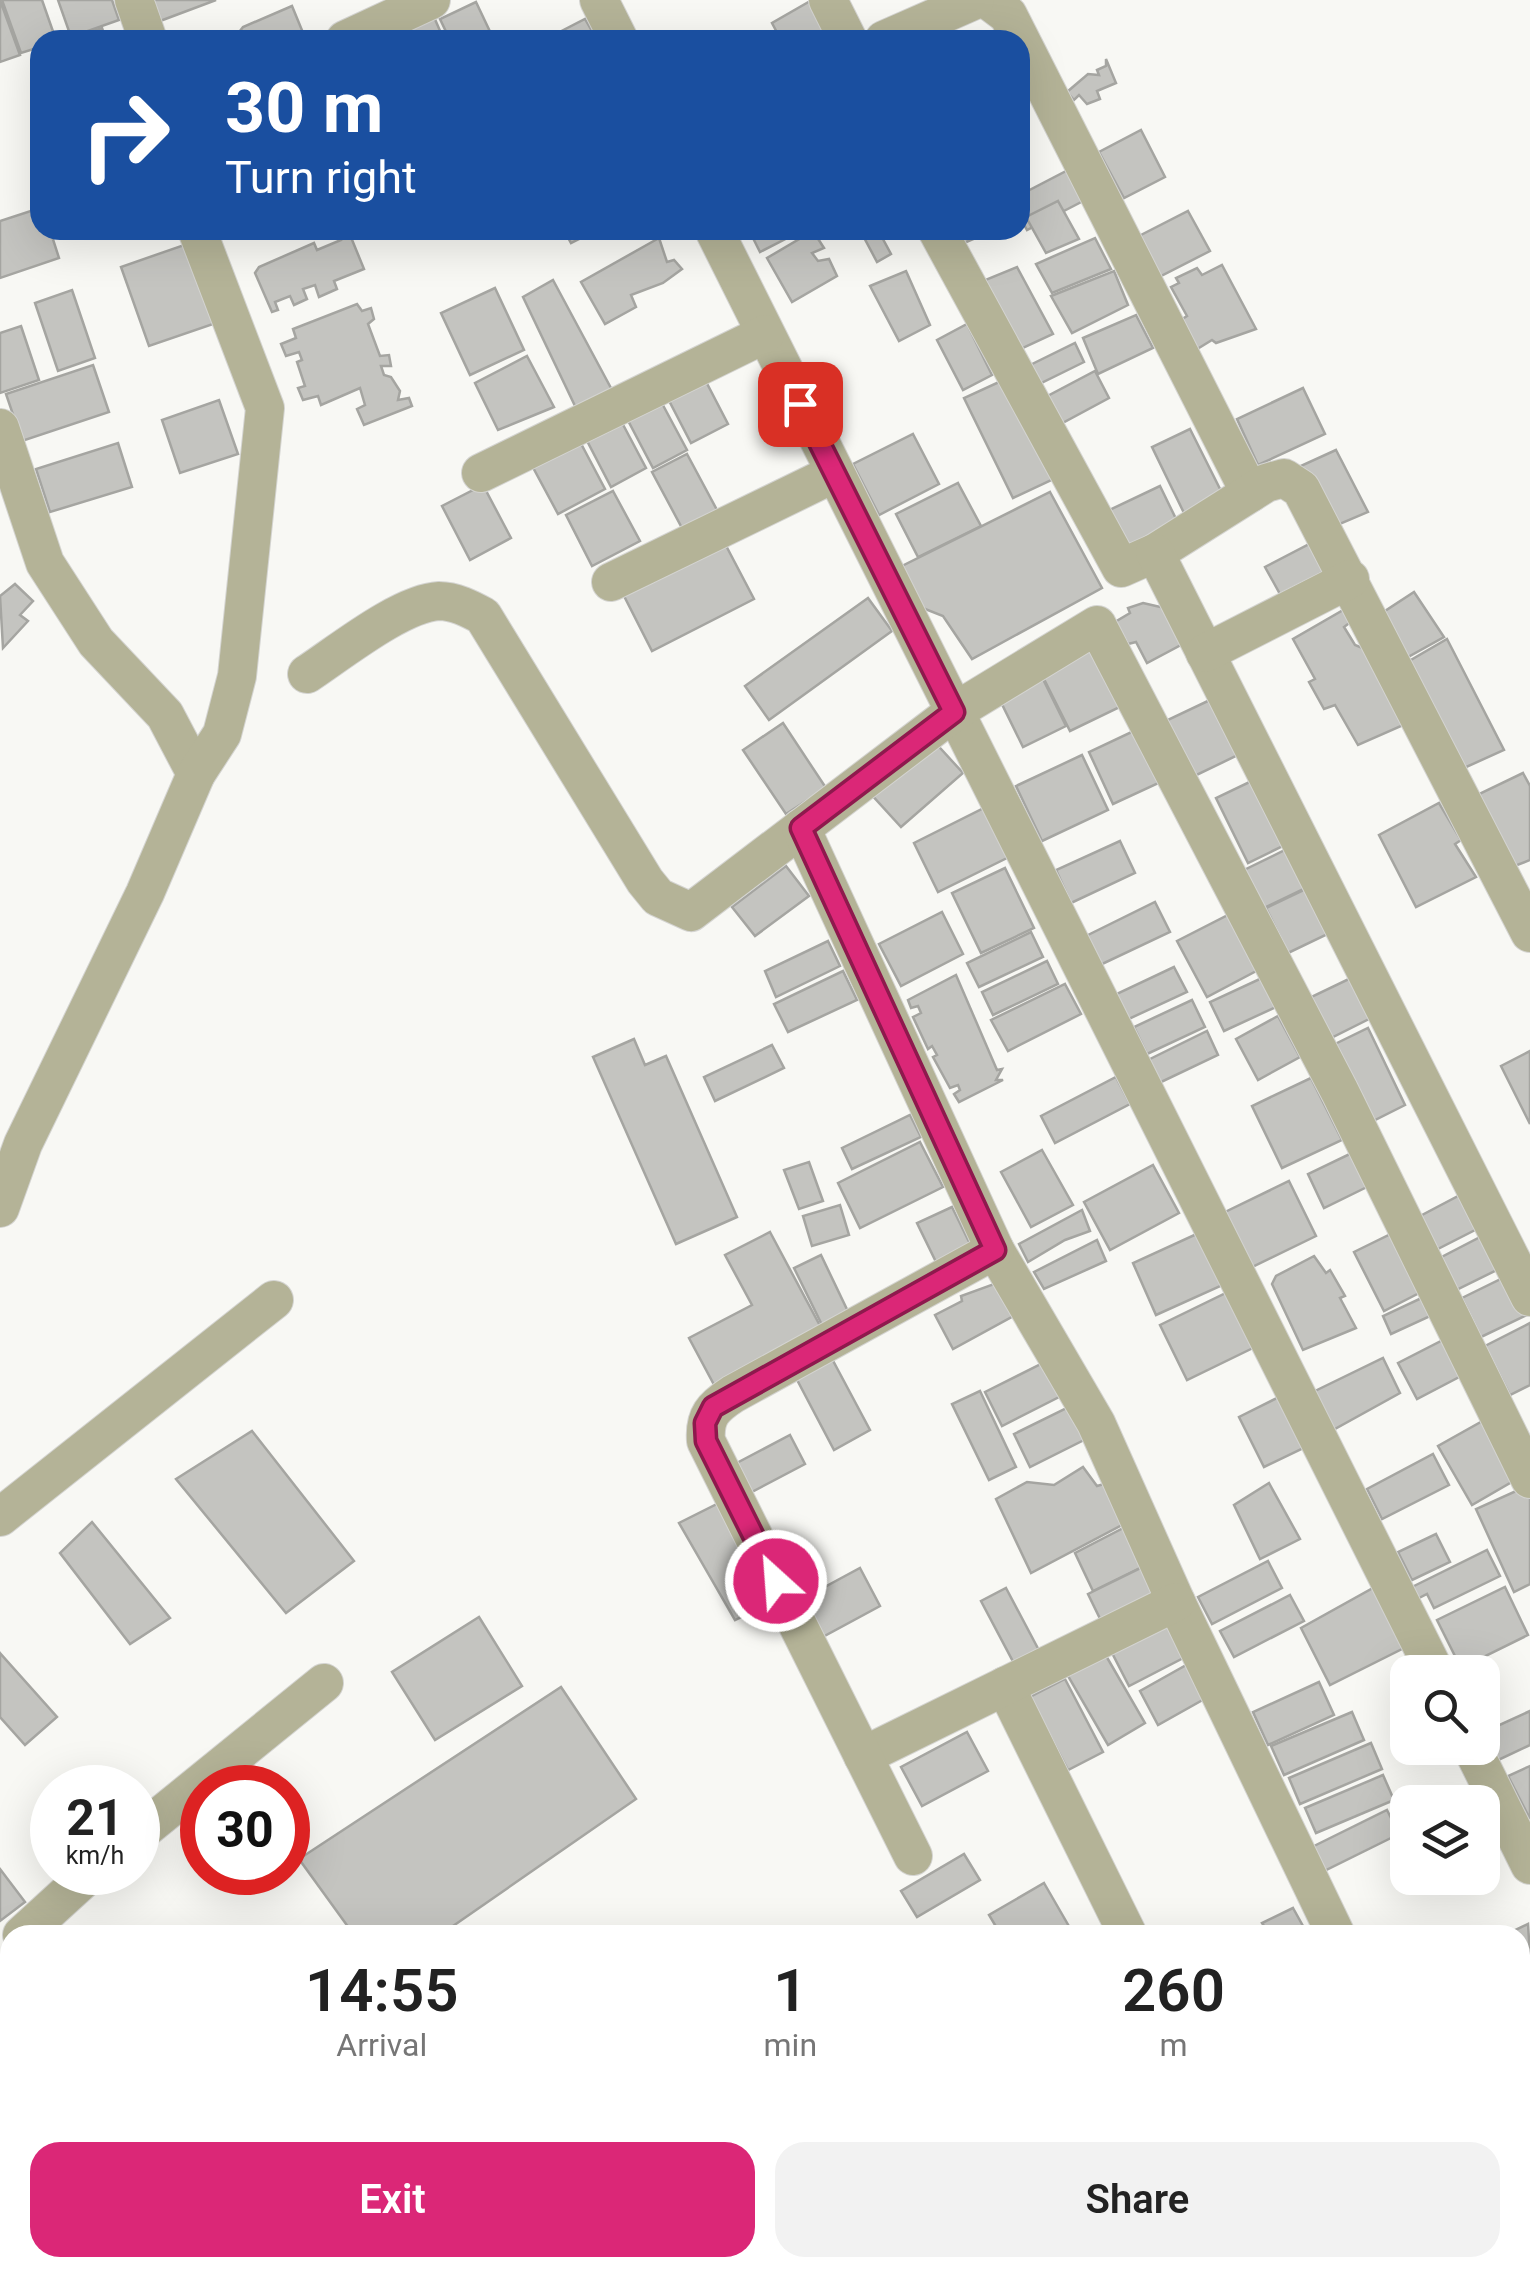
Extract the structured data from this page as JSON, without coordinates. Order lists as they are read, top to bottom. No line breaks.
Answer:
{"page":{"turn":["30 m","Turn right"],"speed":"21 km/h","limit":"30","eta":["14:55","Arrival","1","min","260","m"],"buttons":["Exit","Share"]}}
